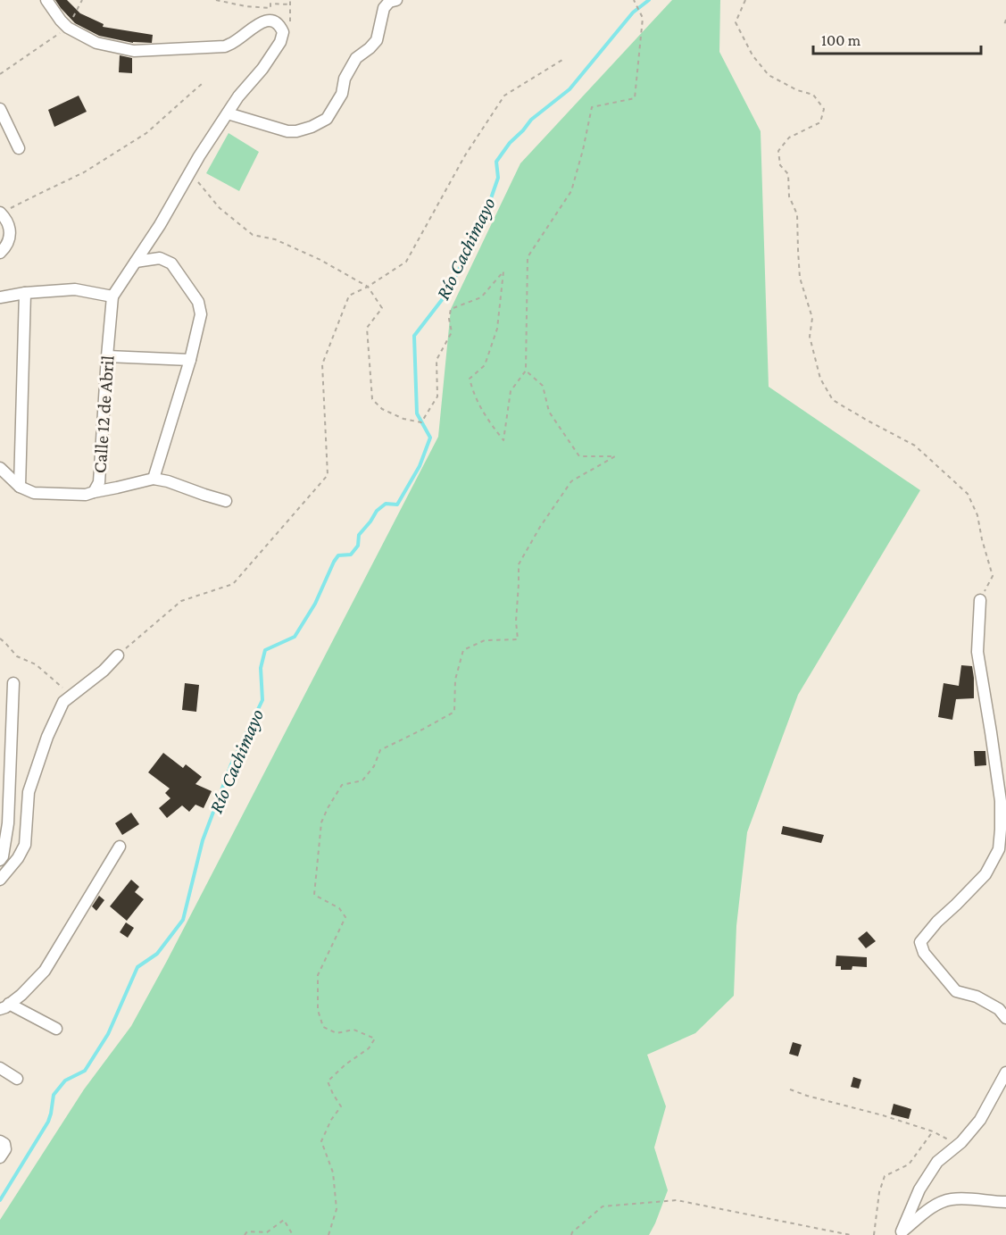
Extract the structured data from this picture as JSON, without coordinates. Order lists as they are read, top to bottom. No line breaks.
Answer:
{"streets":{"street":["Calle 12 de Abril"]},"water":["Río Cachimayo"],"scale_bar":"100 m"}
